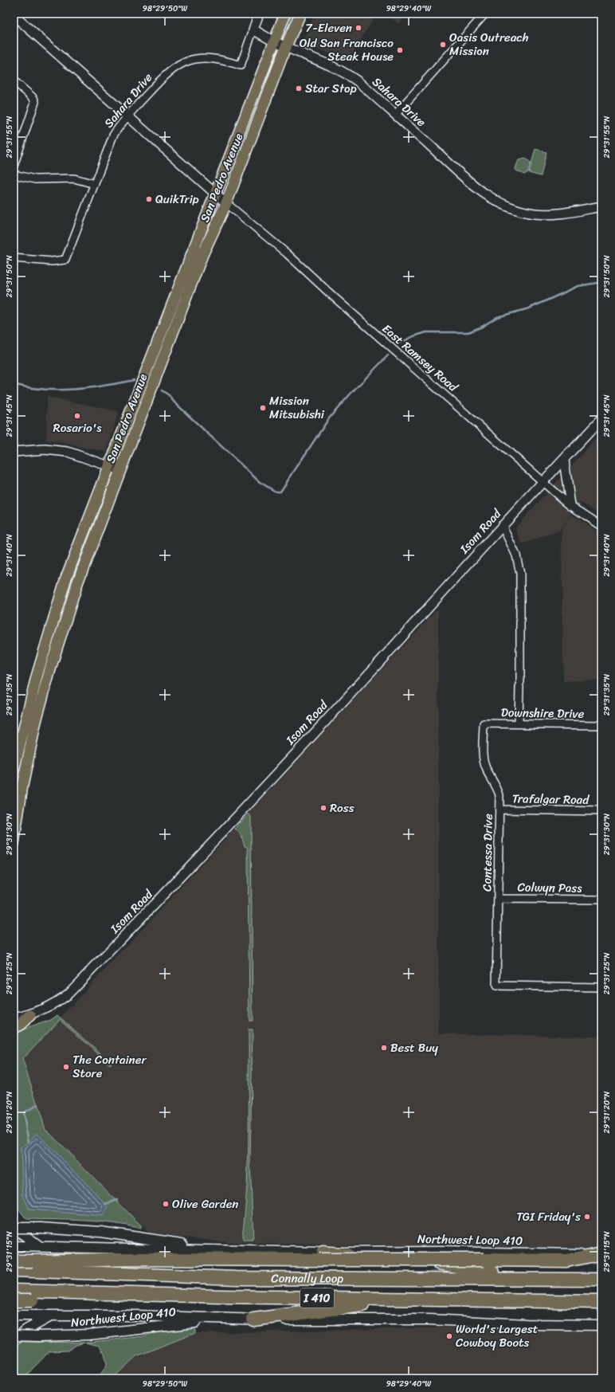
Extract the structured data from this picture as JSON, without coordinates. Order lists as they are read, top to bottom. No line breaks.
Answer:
{"streets":{"highway":["Connally Loop","I 410"],"main road":["San Pedro Avenue","Northwest Loop 410"],"street":["Sahara Drive","East Ramsey Road","Isom Road","Downshire Drive","Trafalgar Road","Contessa Drive","Colwyn Pass"]},"crossings":[["Sahara Drive","San Pedro Avenue"],["San Pedro Avenue","East Ramsey Road"],["East Ramsey Road","Isom Road"],["Downshire Drive","Contessa Drive"],["Trafalgar Road","Contessa Drive"],["Contessa Drive","Colwyn Pass"]],"places":["7-Eleven","Oasis Outreach Mission","Old San Francisco Steak House","Star Stop","QuikTrip","Mission Mitsubishi","Rosario's","Ross","Best Buy","The Container Store","Olive Garden","TGI Friday's","World's Largest Cowboy Boots"],"coordinates":["98°29'50\"W","98°29'40\"W","29°31'55\"N","29°31'50\"N","29°31'45\"N","29°31'40\"N","29°31'35\"N","29°31'30\"N","29°31'25\"N","29°31'20\"N","29°31'15\"N"]}
